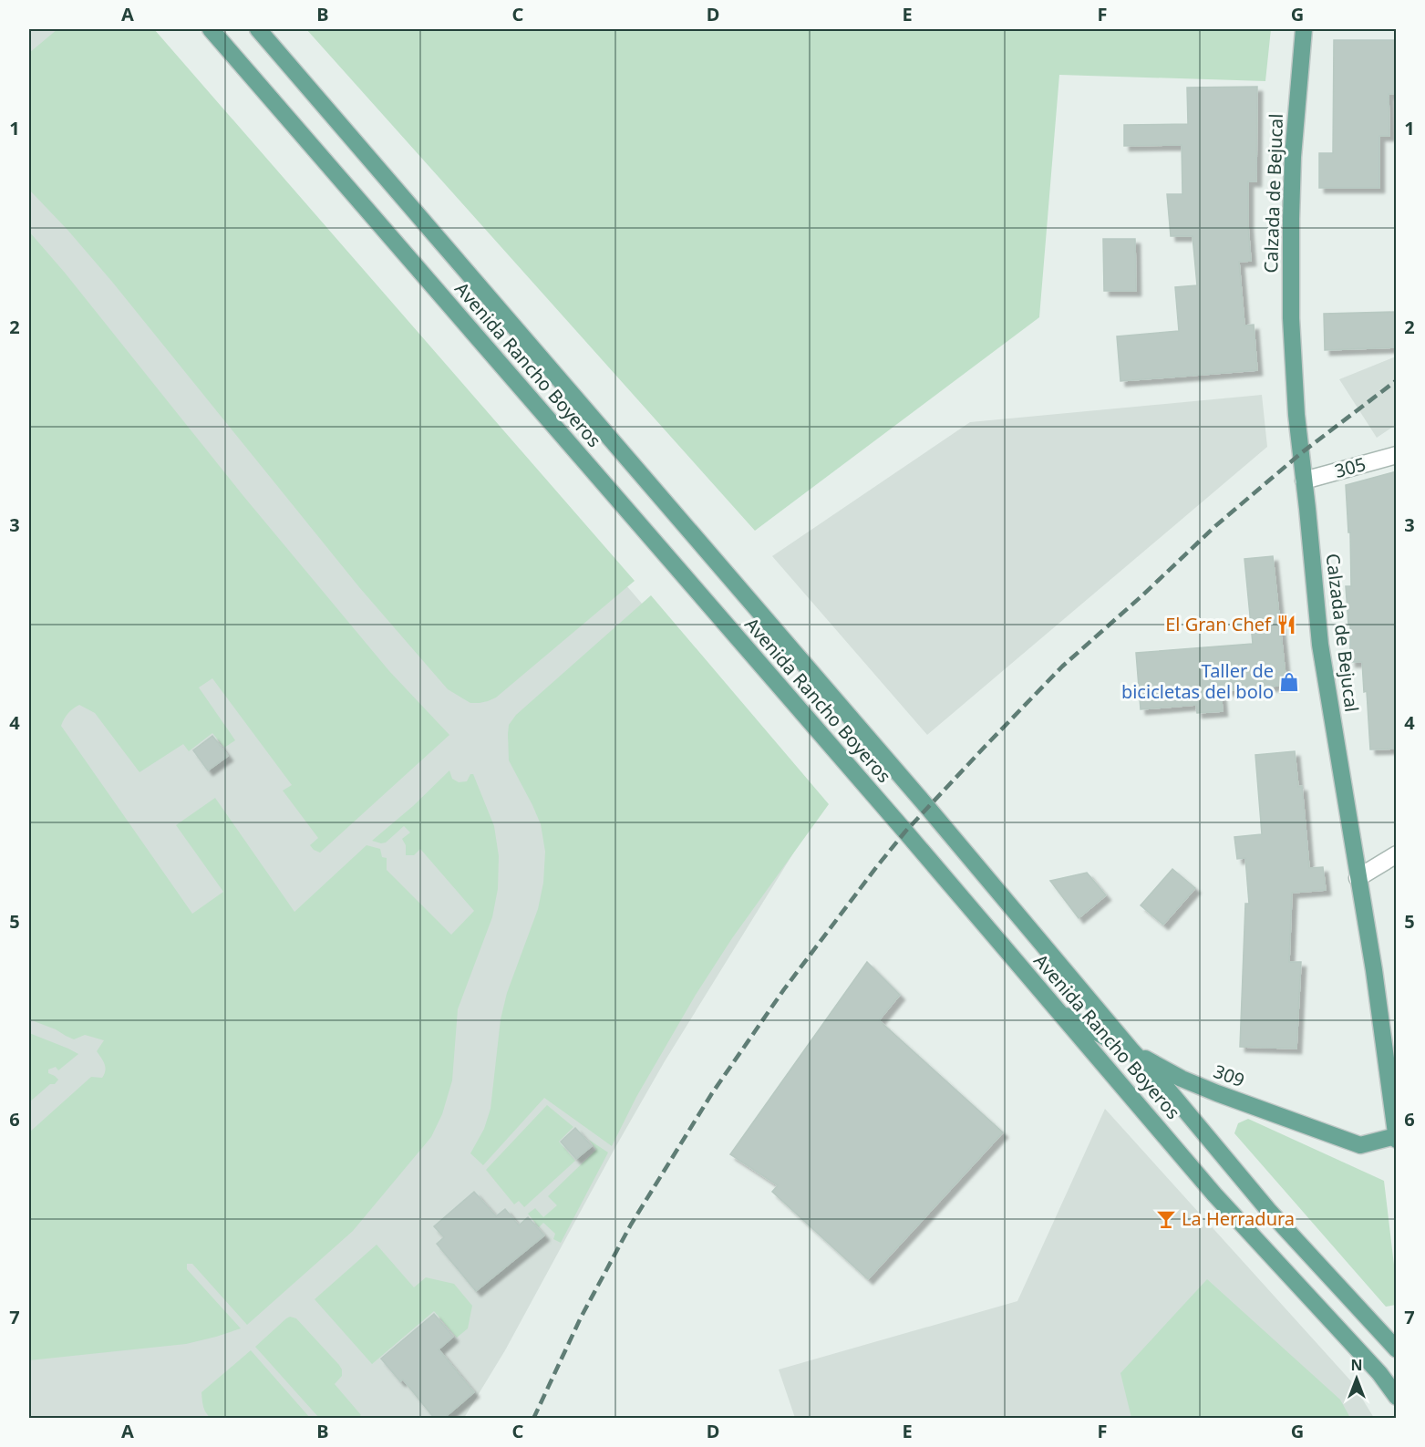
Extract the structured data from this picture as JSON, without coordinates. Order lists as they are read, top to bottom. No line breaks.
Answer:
{"streets":{"main road":["Calzada de Bejucal","Avenida Rancho Boyeros","309"],"street":["305"]},"crossings":[["Calzada de Bejucal","305"],["Calzada de Bejucal","309"],["Avenida Rancho Boyeros","309"]],"places":{"restaurant":["El Gran Chef"],"shop":["Taller de bicicletas del bolo"],"bar":["La Herradura"]},"north":"top","grid":{"columns":["A","B","C","D","E","F","G"],"rows":["1","2","3","4","5","6","7"]}}
